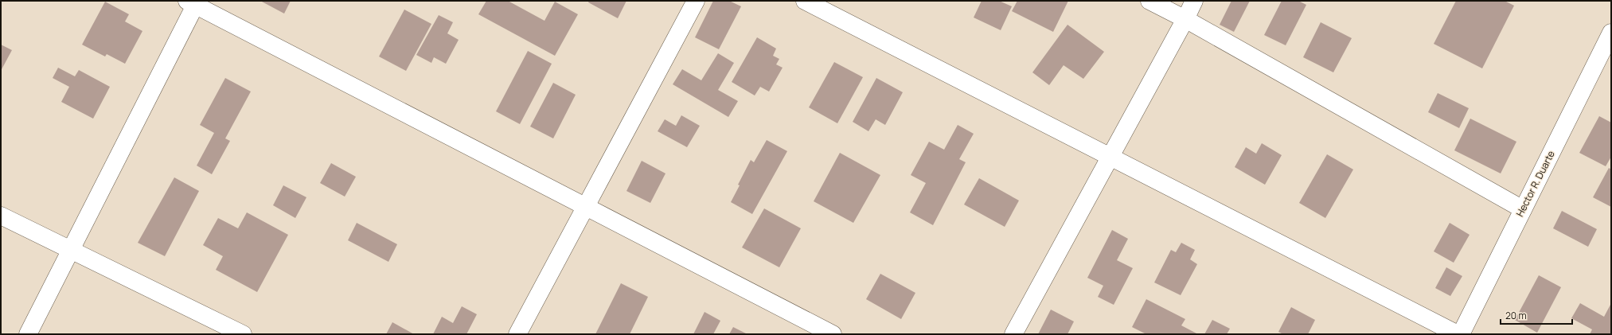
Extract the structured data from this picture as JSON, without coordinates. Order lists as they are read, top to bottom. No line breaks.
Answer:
{"streets":{"street":["Hector R. Duarte"]},"scale_bar":"20 m"}
